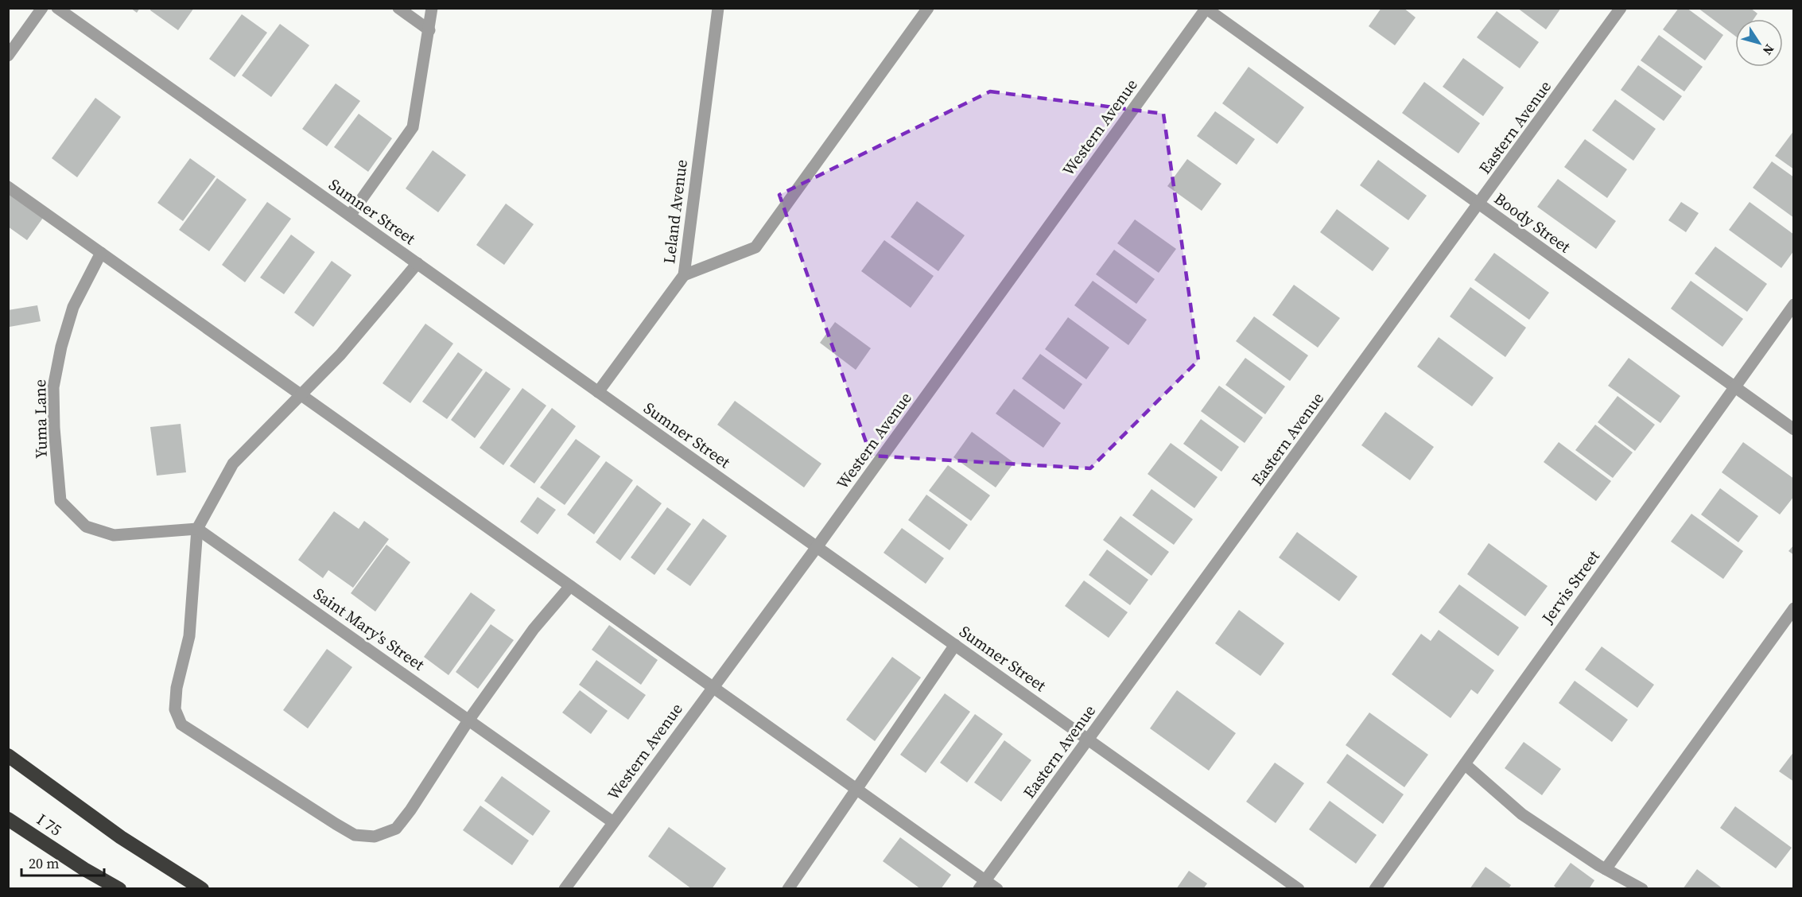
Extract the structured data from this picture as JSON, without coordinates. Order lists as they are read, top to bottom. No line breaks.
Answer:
{"streets":{"highway":["I 75"],"street":["Western Avenue","Eastern Avenue","Sumner Street","Leland Avenue","Boody Street","Yuma Lane","Jervis Street","Saint Mary's Street"]},"crossings":[["Western Avenue","Sumner Street"],["Western Avenue","Boody Street"],["Western Avenue","Saint Mary's Street"],["Eastern Avenue","Sumner Street"],["Eastern Avenue","Boody Street"],["Sumner Street","Leland Avenue"],["Boody Street","Jervis Street"],["Yuma Lane","Saint Mary's Street"]],"scale_bar":"20 m","north":"bottom right"}
